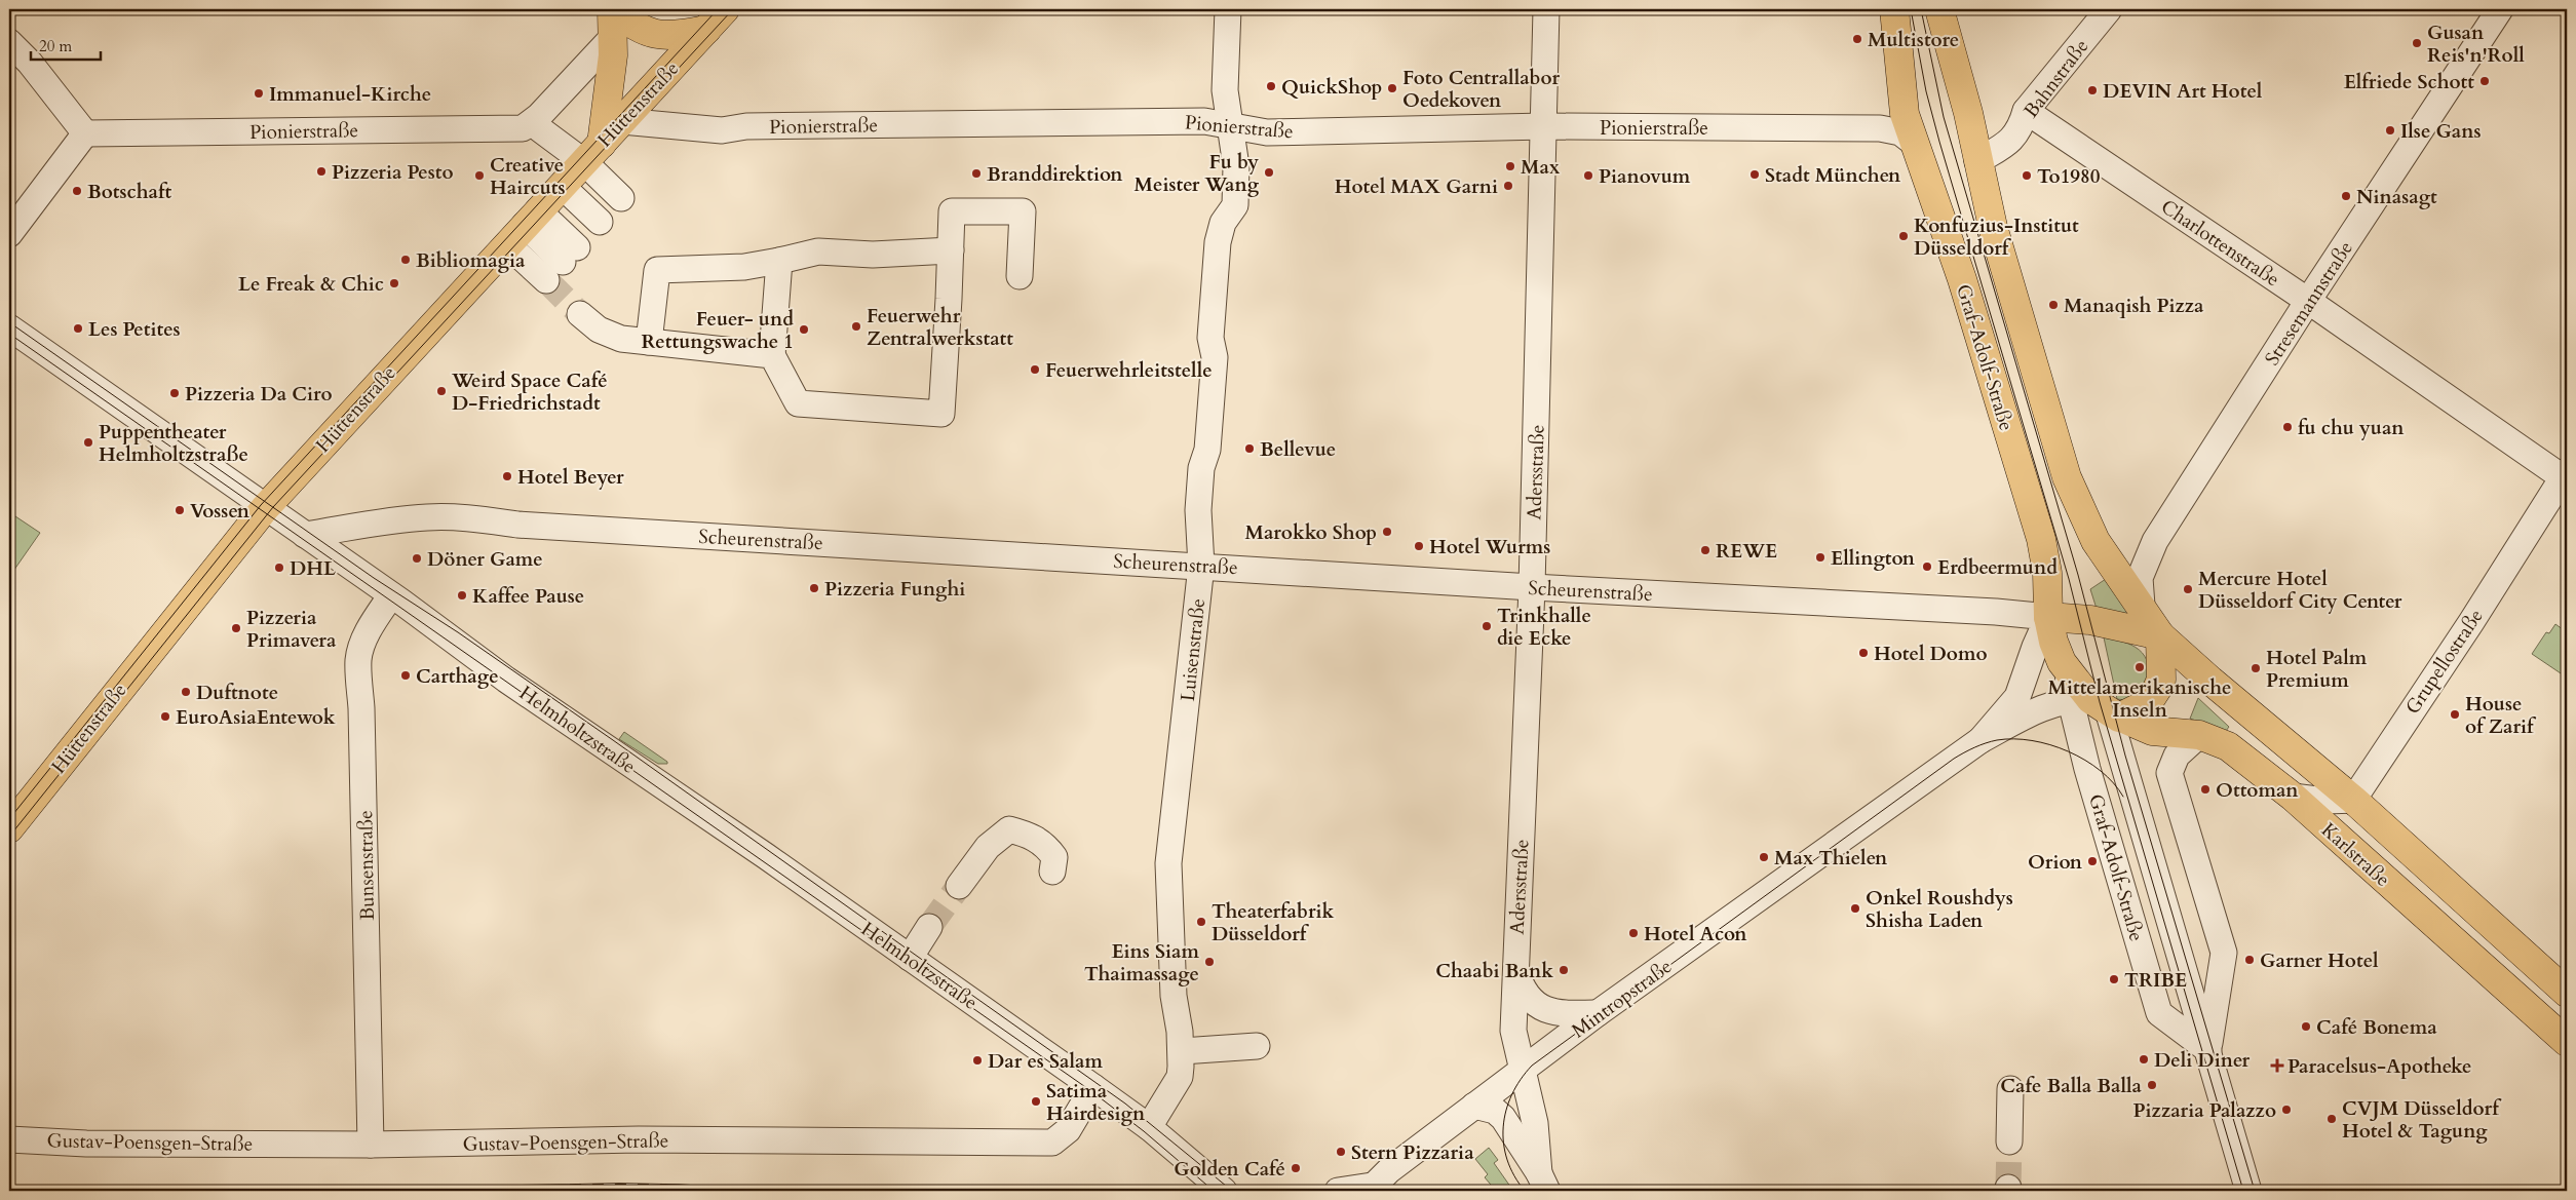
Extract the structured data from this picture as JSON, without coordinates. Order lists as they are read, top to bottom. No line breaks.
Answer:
{"streets":{"main road":["Hüttenstraße","Graf-Adolf-Straße","Karlstraße"],"street":["Bahnstraße","Pionierstraße","Charlottenstraße","Stresemannstraße","Adersstraße","Scheurenstraße","Luisenstraße","Grupellostraße","Helmholtzstraße","Bunsenstraße","Mintropstraße","Gustav-Poensgen-Straße"]},"crossings":[["Bahnstraße","Charlottenstraße"],["Bahnstraße","Karlstraße"],["Hüttenstraße","Pionierstraße"],["Hüttenstraße","Helmholtzstraße"],["Pionierstraße","Graf-Adolf-Straße"],["Pionierstraße","Adersstraße"],["Pionierstraße","Luisenstraße"],["Charlottenstraße","Stresemannstraße"],["Charlottenstraße","Grupellostraße"],["Stresemannstraße","Karlstraße"],["Graf-Adolf-Straße","Scheurenstraße"],["Graf-Adolf-Straße","Karlstraße"],["Graf-Adolf-Straße","Mintropstraße"],["Adersstraße","Scheurenstraße"],["Adersstraße","Mintropstraße"],["Scheurenstraße","Luisenstraße"],["Scheurenstraße","Helmholtzstraße"],["Luisenstraße","Helmholtzstraße"],["Grupellostraße","Karlstraße"],["Helmholtzstraße","Bunsenstraße"],["Helmholtzstraße","Gustav-Poensgen-Straße"],["Karlstraße","Mintropstraße"],["Bunsenstraße","Gustav-Poensgen-Straße"]],"places":{"other":["Multistore","Gusan Reis'n'Roll","Elfriede Schott","QuickShop","Foto Centrallabor Oedekoven","DEVIN Art Hotel","Immanuel-Kirche","Ilse Gans","Max","Pizzeria Pesto","Fu by Meister Wang","Branddirektion","Stadt München","Creative Haircuts","Pianovum","To1980","Hotel MAX Garni","Botschaft","Ninasagt","Konfuzius-Institut Düsseldorf","Bibliomagia","Le Freak & Chic","Manaqish Pizza","Feuerwehr Zentralwerkstatt","Les Petites","Feuer- und Rettungswache 1","Feuerwehrleitstelle","Weird Space Café D-Friedrichstadt","Pizzeria Da Ciro","fu chu yuan","Puppentheater Helmholtzstraße","Bellevue","Hotel Beyer","Vossen","Marokko Shop","Hotel Wurms","REWE","Ellington","Döner Game","Erdbeermund","DHL","Pizzeria Funghi","Mercure Hotel Düsseldorf City Center","Kaffee Pause","Trinkhalle die Ecke","Pizzeria Primavera","Hotel Domo","Mittelamerikanische Inseln","Hotel Palm Premium","Carthage","Duftnote","House of Zarif","EuroAsiaEntewok","Ottoman","Max Thielen","Orion","Onkel Roushdys Shisha Laden","Theaterfabrik Düsseldorf","Hotel Acon","Garner Hotel","Eins Siam Thaimassage","Chaabi Bank","TRIBE","Café Bonema","Deli Diner","Dar es Salam","Cafe Balla Balla","Satima Hairdesign","Pizzaria Palazzo","CVJM Düsseldorf Hotel & Tagung","Stern Pizzaria","Golden Café"],"health":["Paracelsus-Apotheke"]},"scale_bar":"20 m"}
